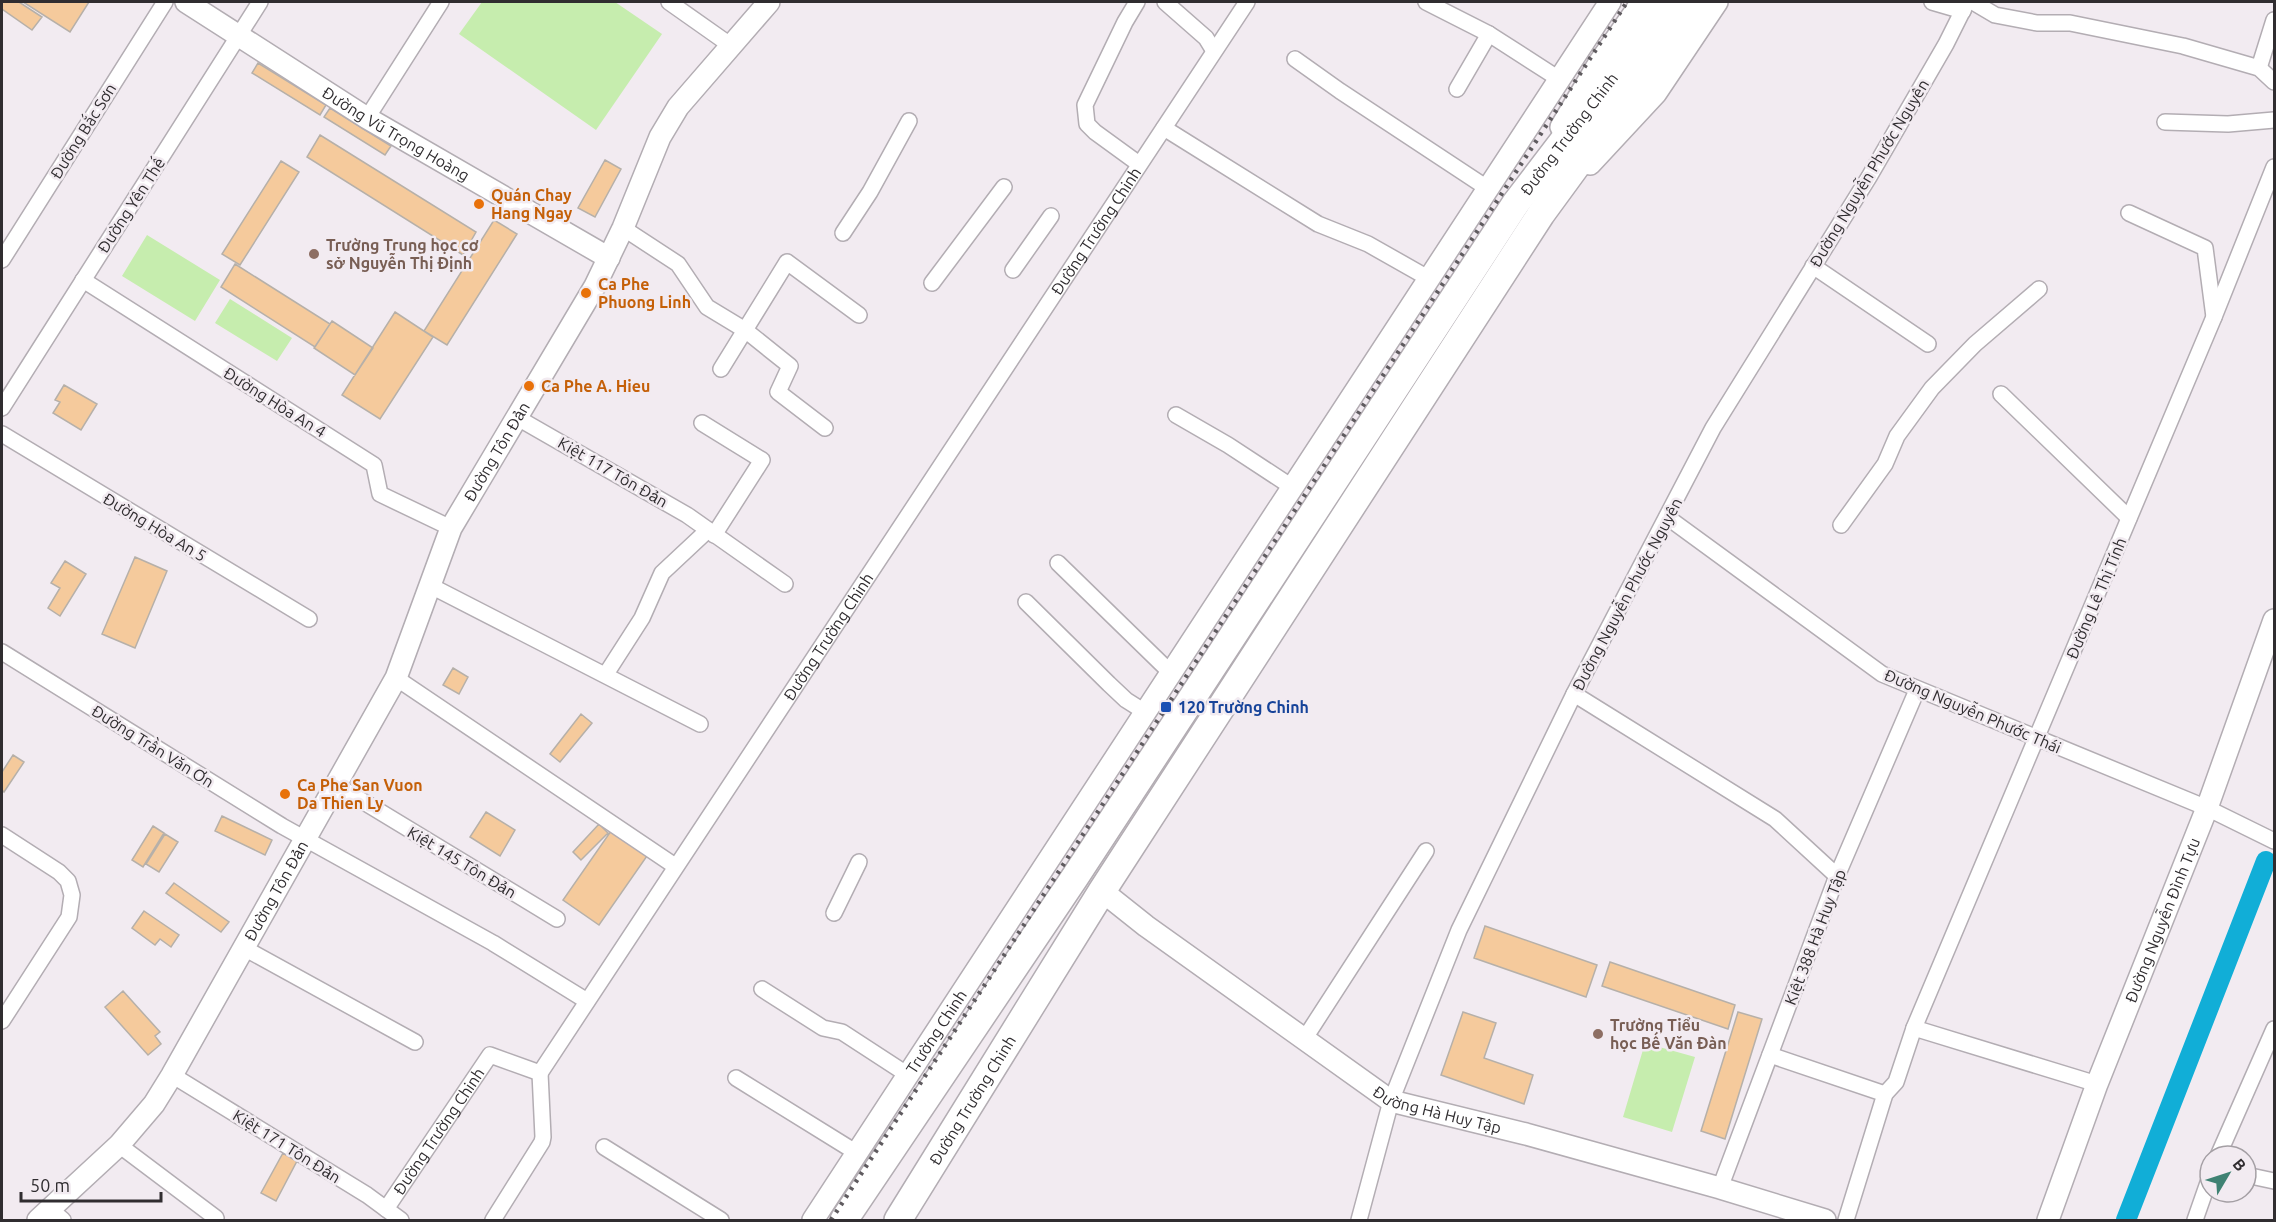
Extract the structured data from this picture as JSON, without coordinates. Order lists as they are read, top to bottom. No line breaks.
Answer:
{"streets":{"highway":["Đường Trường Chinh"],"street":["Đường Bắc Sơn","Đường Vũ Trọng Hoàng","Đường Nguyễn Phước Nguyên","Đường Yên Thế","Đường Hòa An 4","Đường Tôn Đản","Kiệt 117 Tôn Đản","Đường Hòa An 5","Đường Lê Thị Tính","Đường Nguyễn Phước Thái","Đường Trần Văn Ơn","Kiệt 145 Tôn Đản","Đường Nguyễn Đình Tựu","Kiệt 388 Hà Huy Tập","Trường Chinh","Đường Hà Huy Tập","Kiệt 171 Tôn Đản"]},"crossings":[["Đường Vũ Trọng Hoàng","Đường Yên Thế"],["Đường Vũ Trọng Hoàng","Đường Tôn Đản"],["Đường Trường Chinh","Đường Trần Văn Ơn"],["Đường Trường Chinh","Trường Chinh"],["Đường Trường Chinh","Đường Hà Huy Tập"],["Đường Trường Chinh","Kiệt 171 Tôn Đản"],["Đường Nguyễn Phước Nguyên","Đường Nguyễn Phước Thái"],["Đường Nguyễn Phước Nguyên","Đường Hà Huy Tập"],["Đường Yên Thế","Đường Hòa An 4"],["Đường Hòa An 4","Đường Tôn Đản"],["Đường Tôn Đản","Kiệt 117 Tôn Đản"],["Đường Tôn Đản","Đường Trần Văn Ơn"],["Đường Tôn Đản","Kiệt 145 Tôn Đản"],["Đường Tôn Đản","Kiệt 171 Tôn Đản"],["Đường Lê Thị Tính","Đường Nguyễn Phước Thái"],["Đường Nguyễn Phước Thái","Đường Nguyễn Đình Tựu"],["Đường Nguyễn Phước Thái","Kiệt 388 Hà Huy Tập"],["Kiệt 388 Hà Huy Tập","Đường Hà Huy Tập"]],"places":{"other":["Quán Chay Hang Ngay","Trường Trung học cơ sở Nguyễn Thị Định","Ca Phe Phuong Linh","Ca Phe A. Hieu","Ca Phe San Vuon Da Thien Ly","Trường Tiểu học Bế Văn Đàn"],"transit":["120 Trường Chinh"]},"scale_bar":"50 m","north":"top right"}
